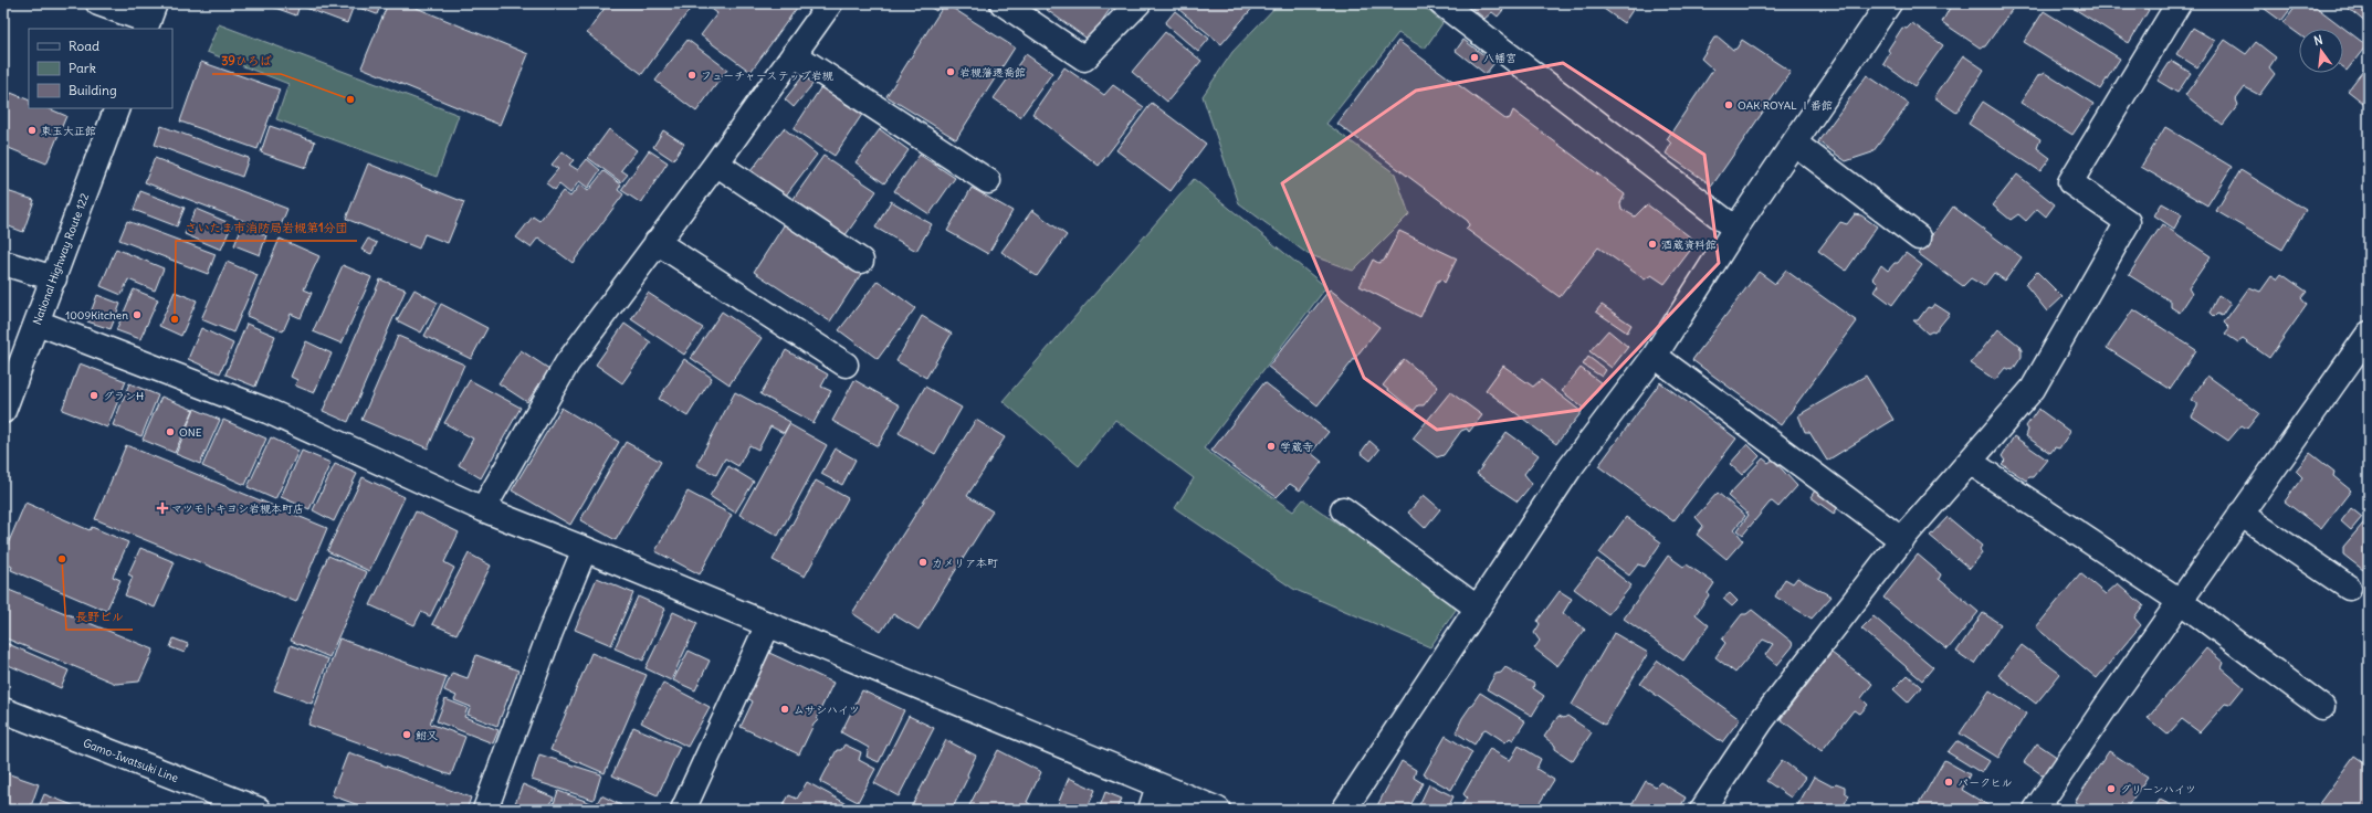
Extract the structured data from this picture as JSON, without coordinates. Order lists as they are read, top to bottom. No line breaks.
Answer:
{"streets":{"main road":["National Highway Route 122","Gamo-Iwatsuki Line"]},"places":{"other":["八幡宮","岩槻藩遷喬館","フューチャーステップ岩槻","39ひろば","OAK ROYAL Ⅰ番館","東玉大正館","酒蔵資料館","1009Kitchen","さいたま市消防局岩槻第1分団","グランH","ONE","学蔵寺","長野ビル","カメリア本町","ムサシハイツ","鮒又","パークヒル","グリーンハイツ"],"health":["マツモトキヨシ岩槻本町店"]},"legend":["Road","Park","Building"],"north":"top"}
